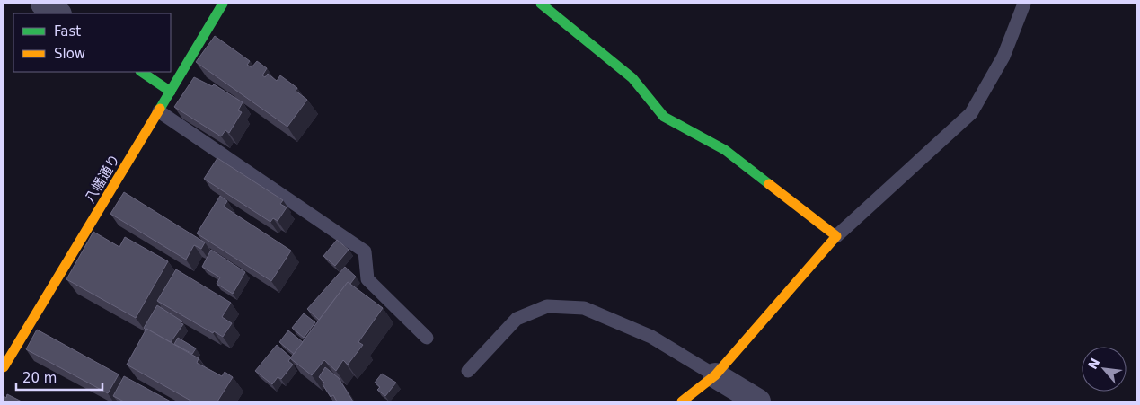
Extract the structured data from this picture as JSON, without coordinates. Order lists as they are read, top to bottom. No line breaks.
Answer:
{"streets":{"street":["八幡通り"]},"legend":["Fast","Slow"],"scale_bar":"20 m","north":"top left"}
